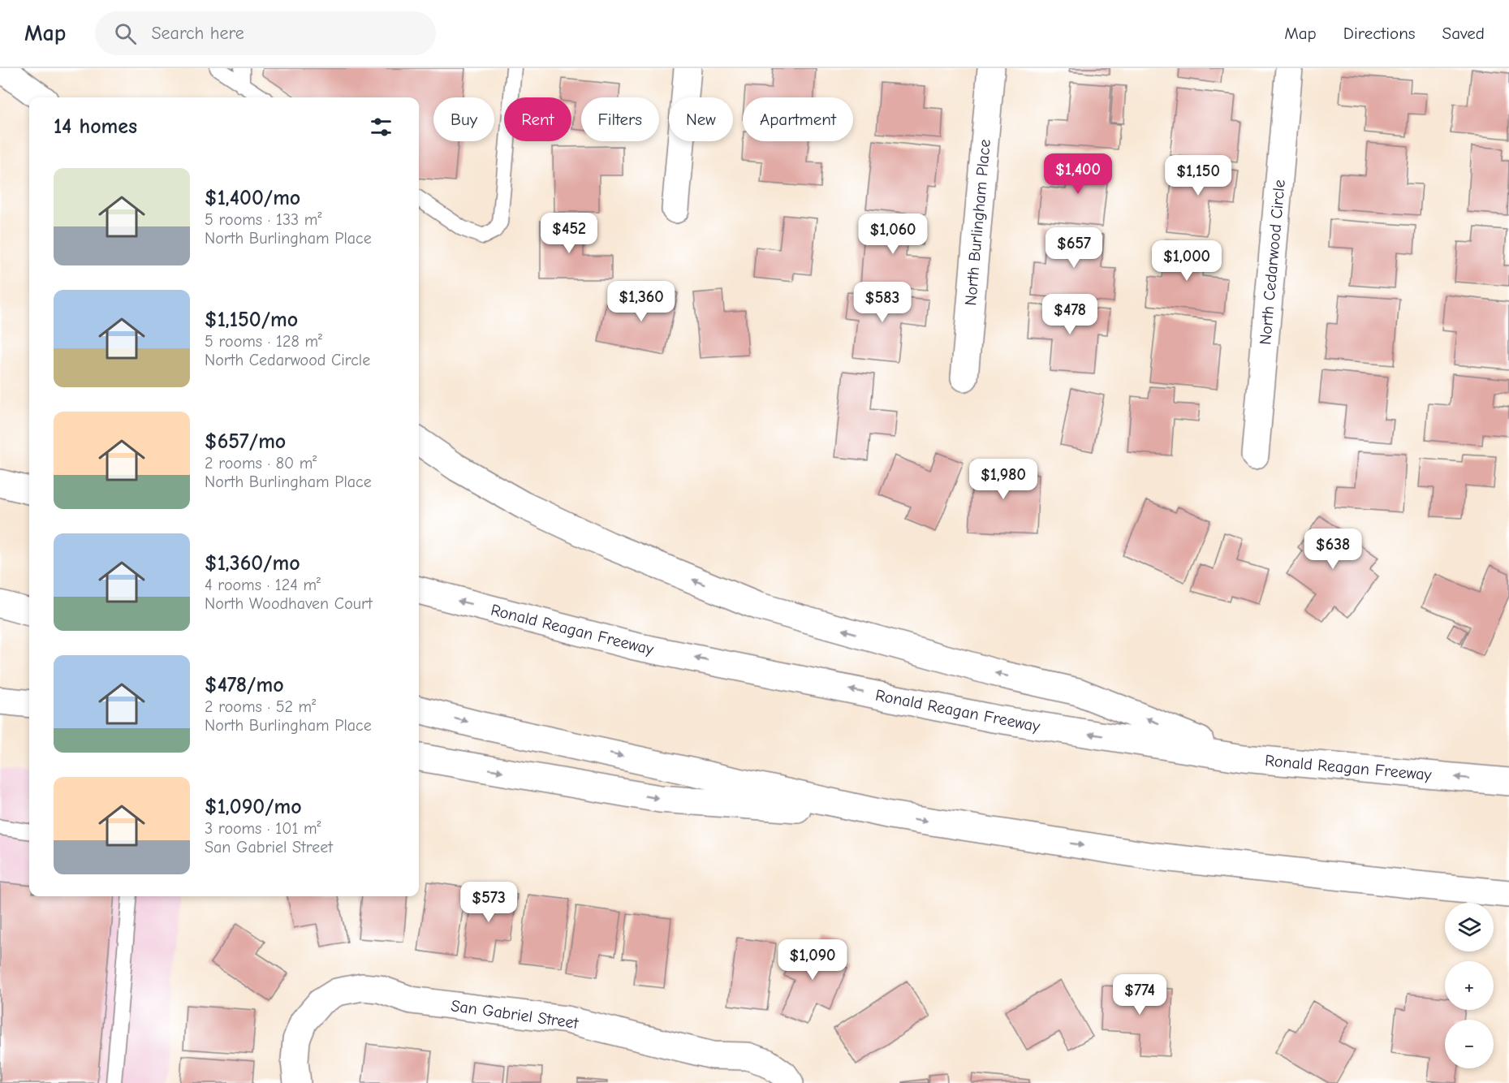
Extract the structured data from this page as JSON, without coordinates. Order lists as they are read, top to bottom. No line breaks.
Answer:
{"streets":{"main road":["North Burlingham Place","North Cedarwood Circle","Ronald Reagan Freeway","San Gabriel Street"]},"page":{"header":"Map","search":"Search here","nav":["Map","Directions","Saved"],"chip":["Buy","Rent","Filters","New","Apartment"],"heading":"14 homes","price":["$1,400","$1,150","$452","$1,060","$657","$1,000","$1,360","$583","$478","$1,980","$638","$573","$1,090","$774"],"list":[{"name":"$1,400/mo","note":"5 rooms · 133 m² · North Burlingham Place"},{"name":"$1,150/mo","note":"5 rooms · 128 m² · North Cedarwood Circle"},{"name":"$657/mo","note":"2 rooms · 80 m² · North Burlingham Place"},{"name":"$1,360/mo","note":"4 rooms · 124 m² · North Woodhaven Court"},{"name":"$478/mo","note":"2 rooms · 52 m² · North Burlingham Place"},{"name":"$1,090/mo","note":"3 rooms · 101 m² · San Gabriel Street"}],"map_buttons":["+","−"]}}
